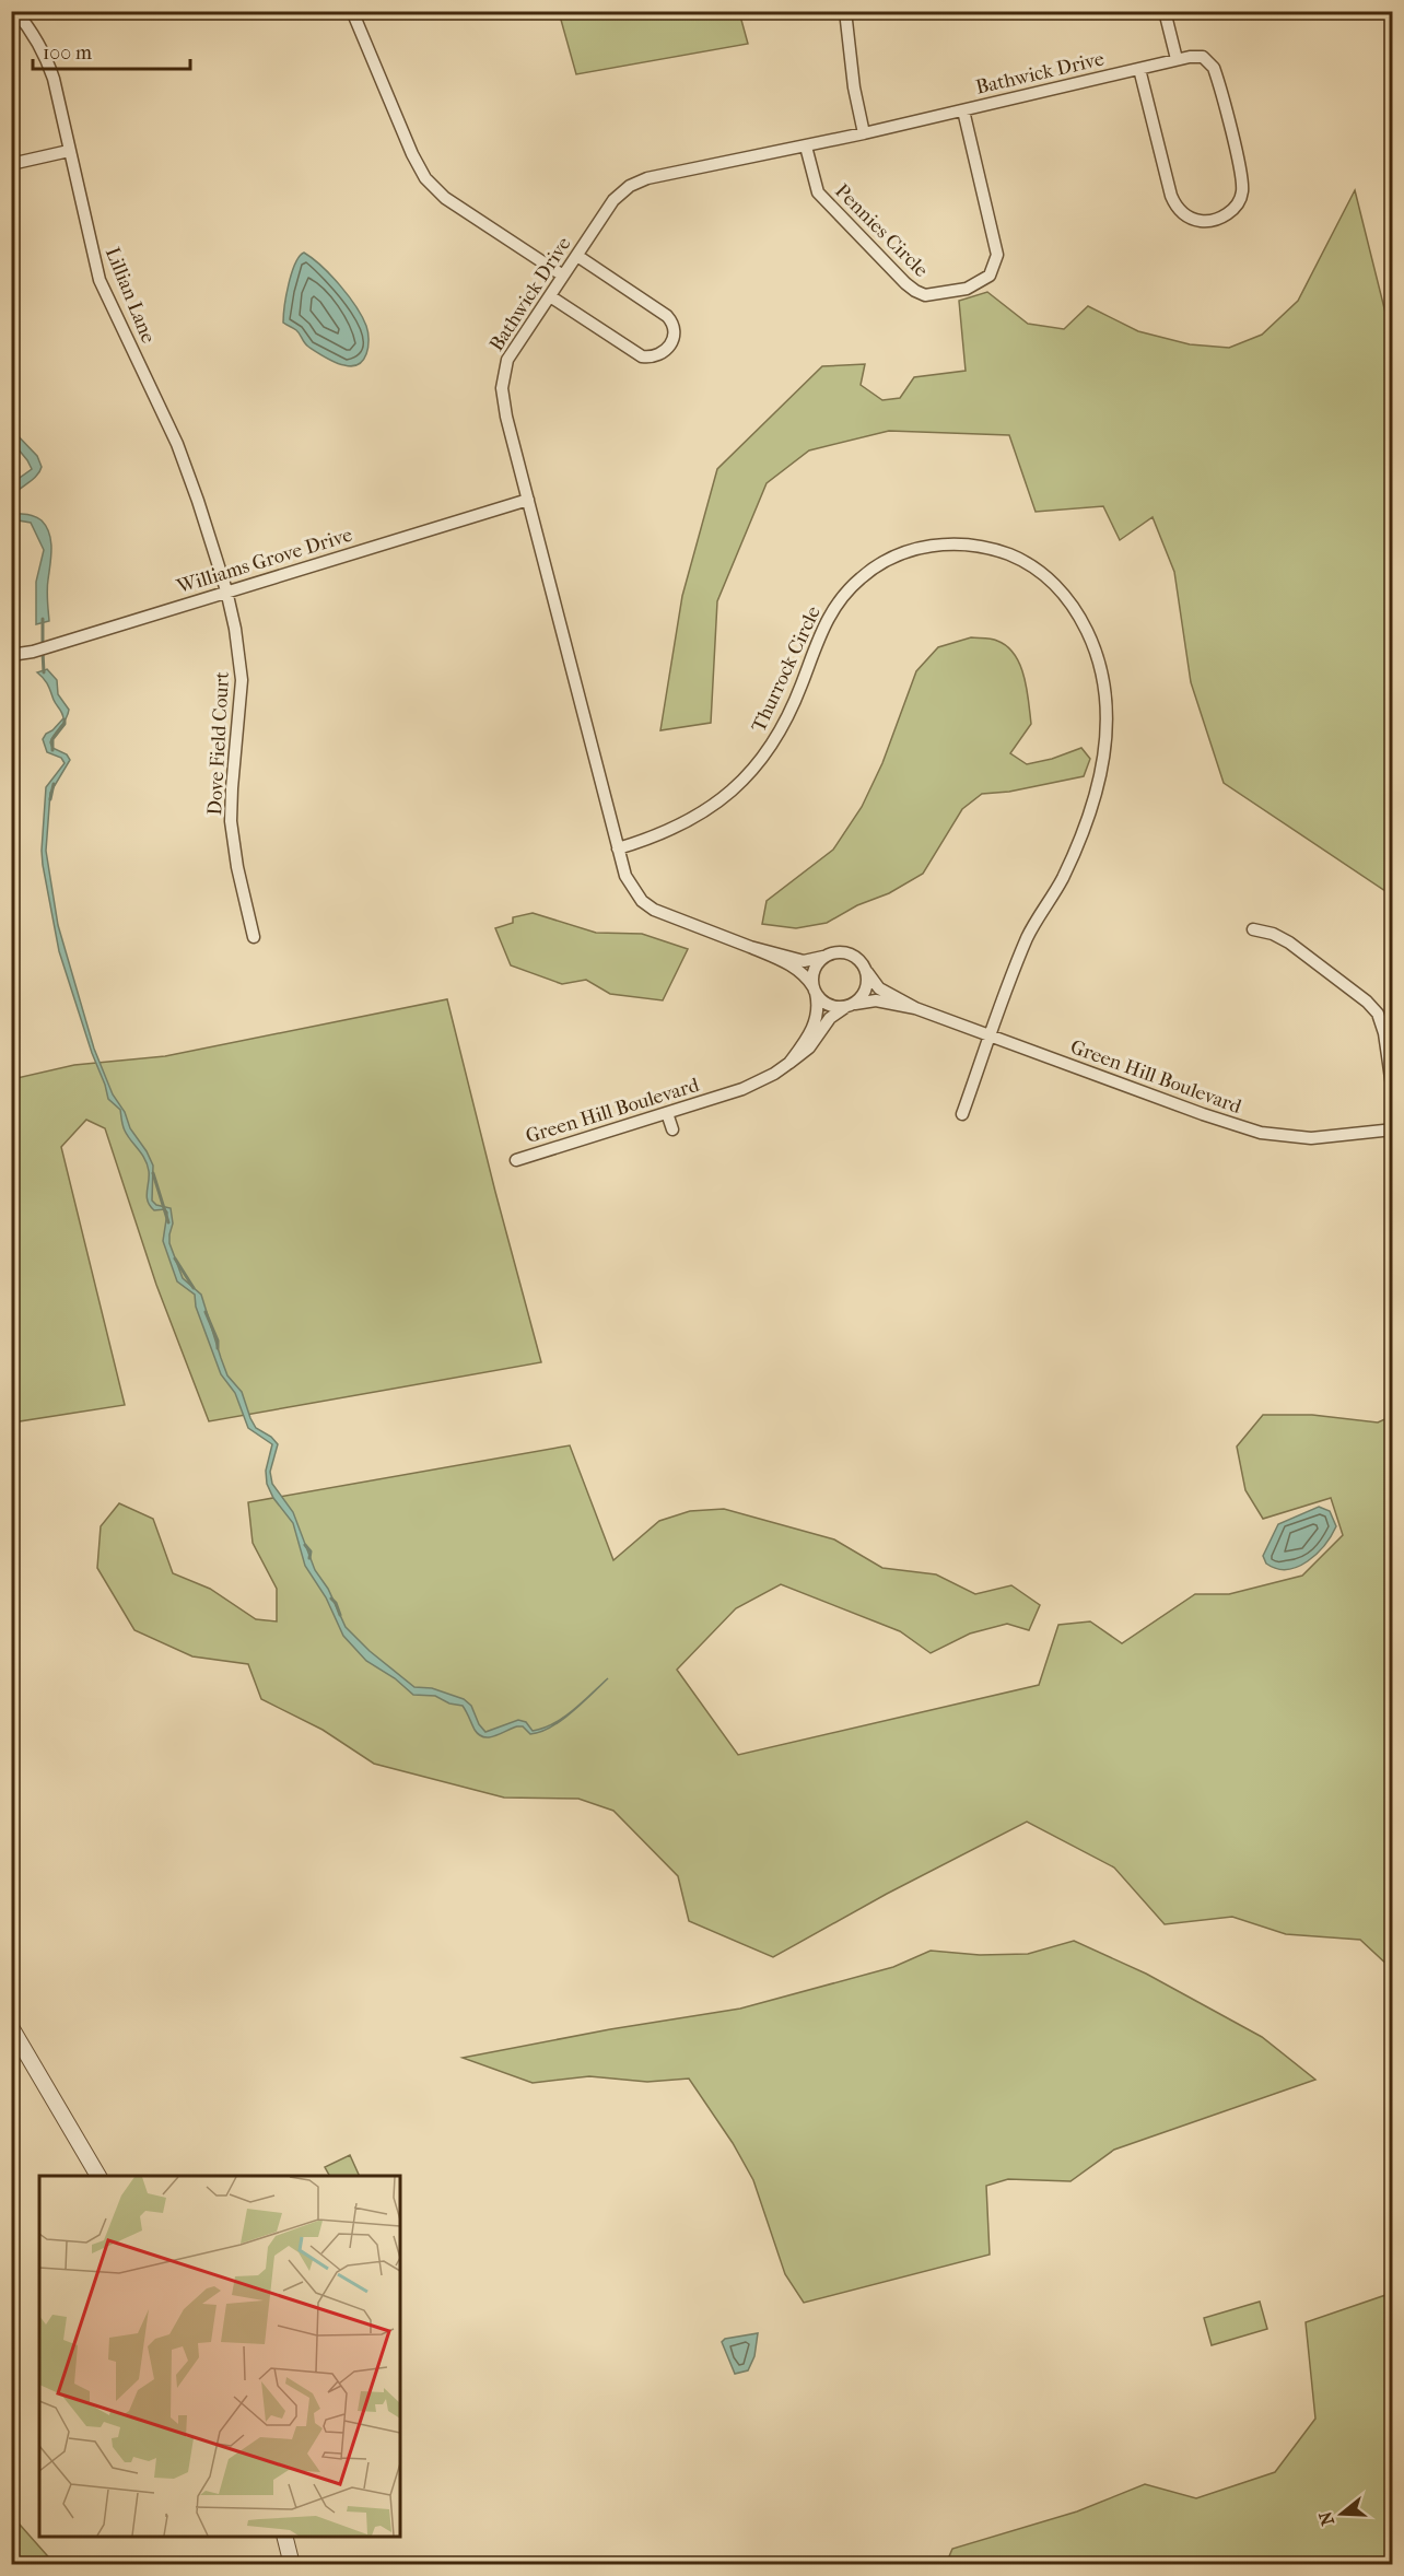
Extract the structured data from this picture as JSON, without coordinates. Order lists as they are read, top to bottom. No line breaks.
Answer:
{"streets":{"street":["Bathwick Drive","Pennies Circle","Lillian Lane","Williams Grove Drive","Thurrock Circle","Dove Field Court","Green Hill Boulevard"]},"crossings":[["Bathwick Drive","Pennies Circle"],["Bathwick Drive","Williams Grove Drive"],["Bathwick Drive","Thurrock Circle"],["Bathwick Drive","Green Hill Boulevard"],["Lillian Lane","Williams Grove Drive"],["Lillian Lane","Dove Field Court"],["Williams Grove Drive","Dove Field Court"],["Thurrock Circle","Green Hill Boulevard"]],"scale_bar":"100 m","north":"left"}
